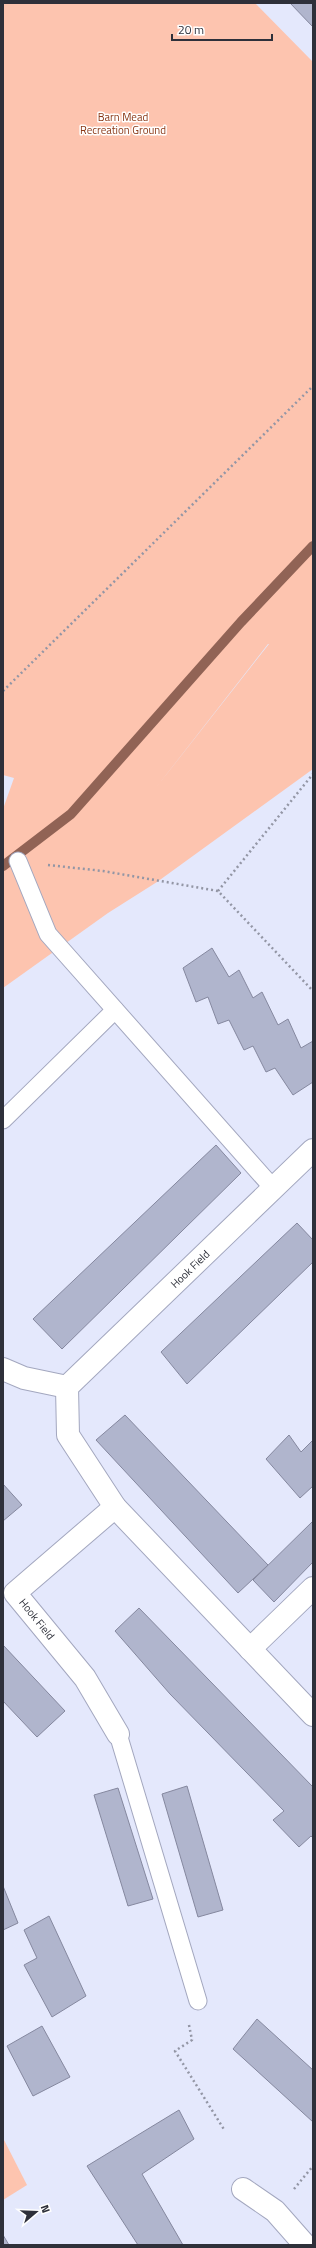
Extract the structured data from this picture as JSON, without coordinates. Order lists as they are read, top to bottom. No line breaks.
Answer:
{"streets":{"street":["Hook Field"]},"parks":["Barn Mead Recreation Ground"],"scale_bar":"20 m","north":"right"}
